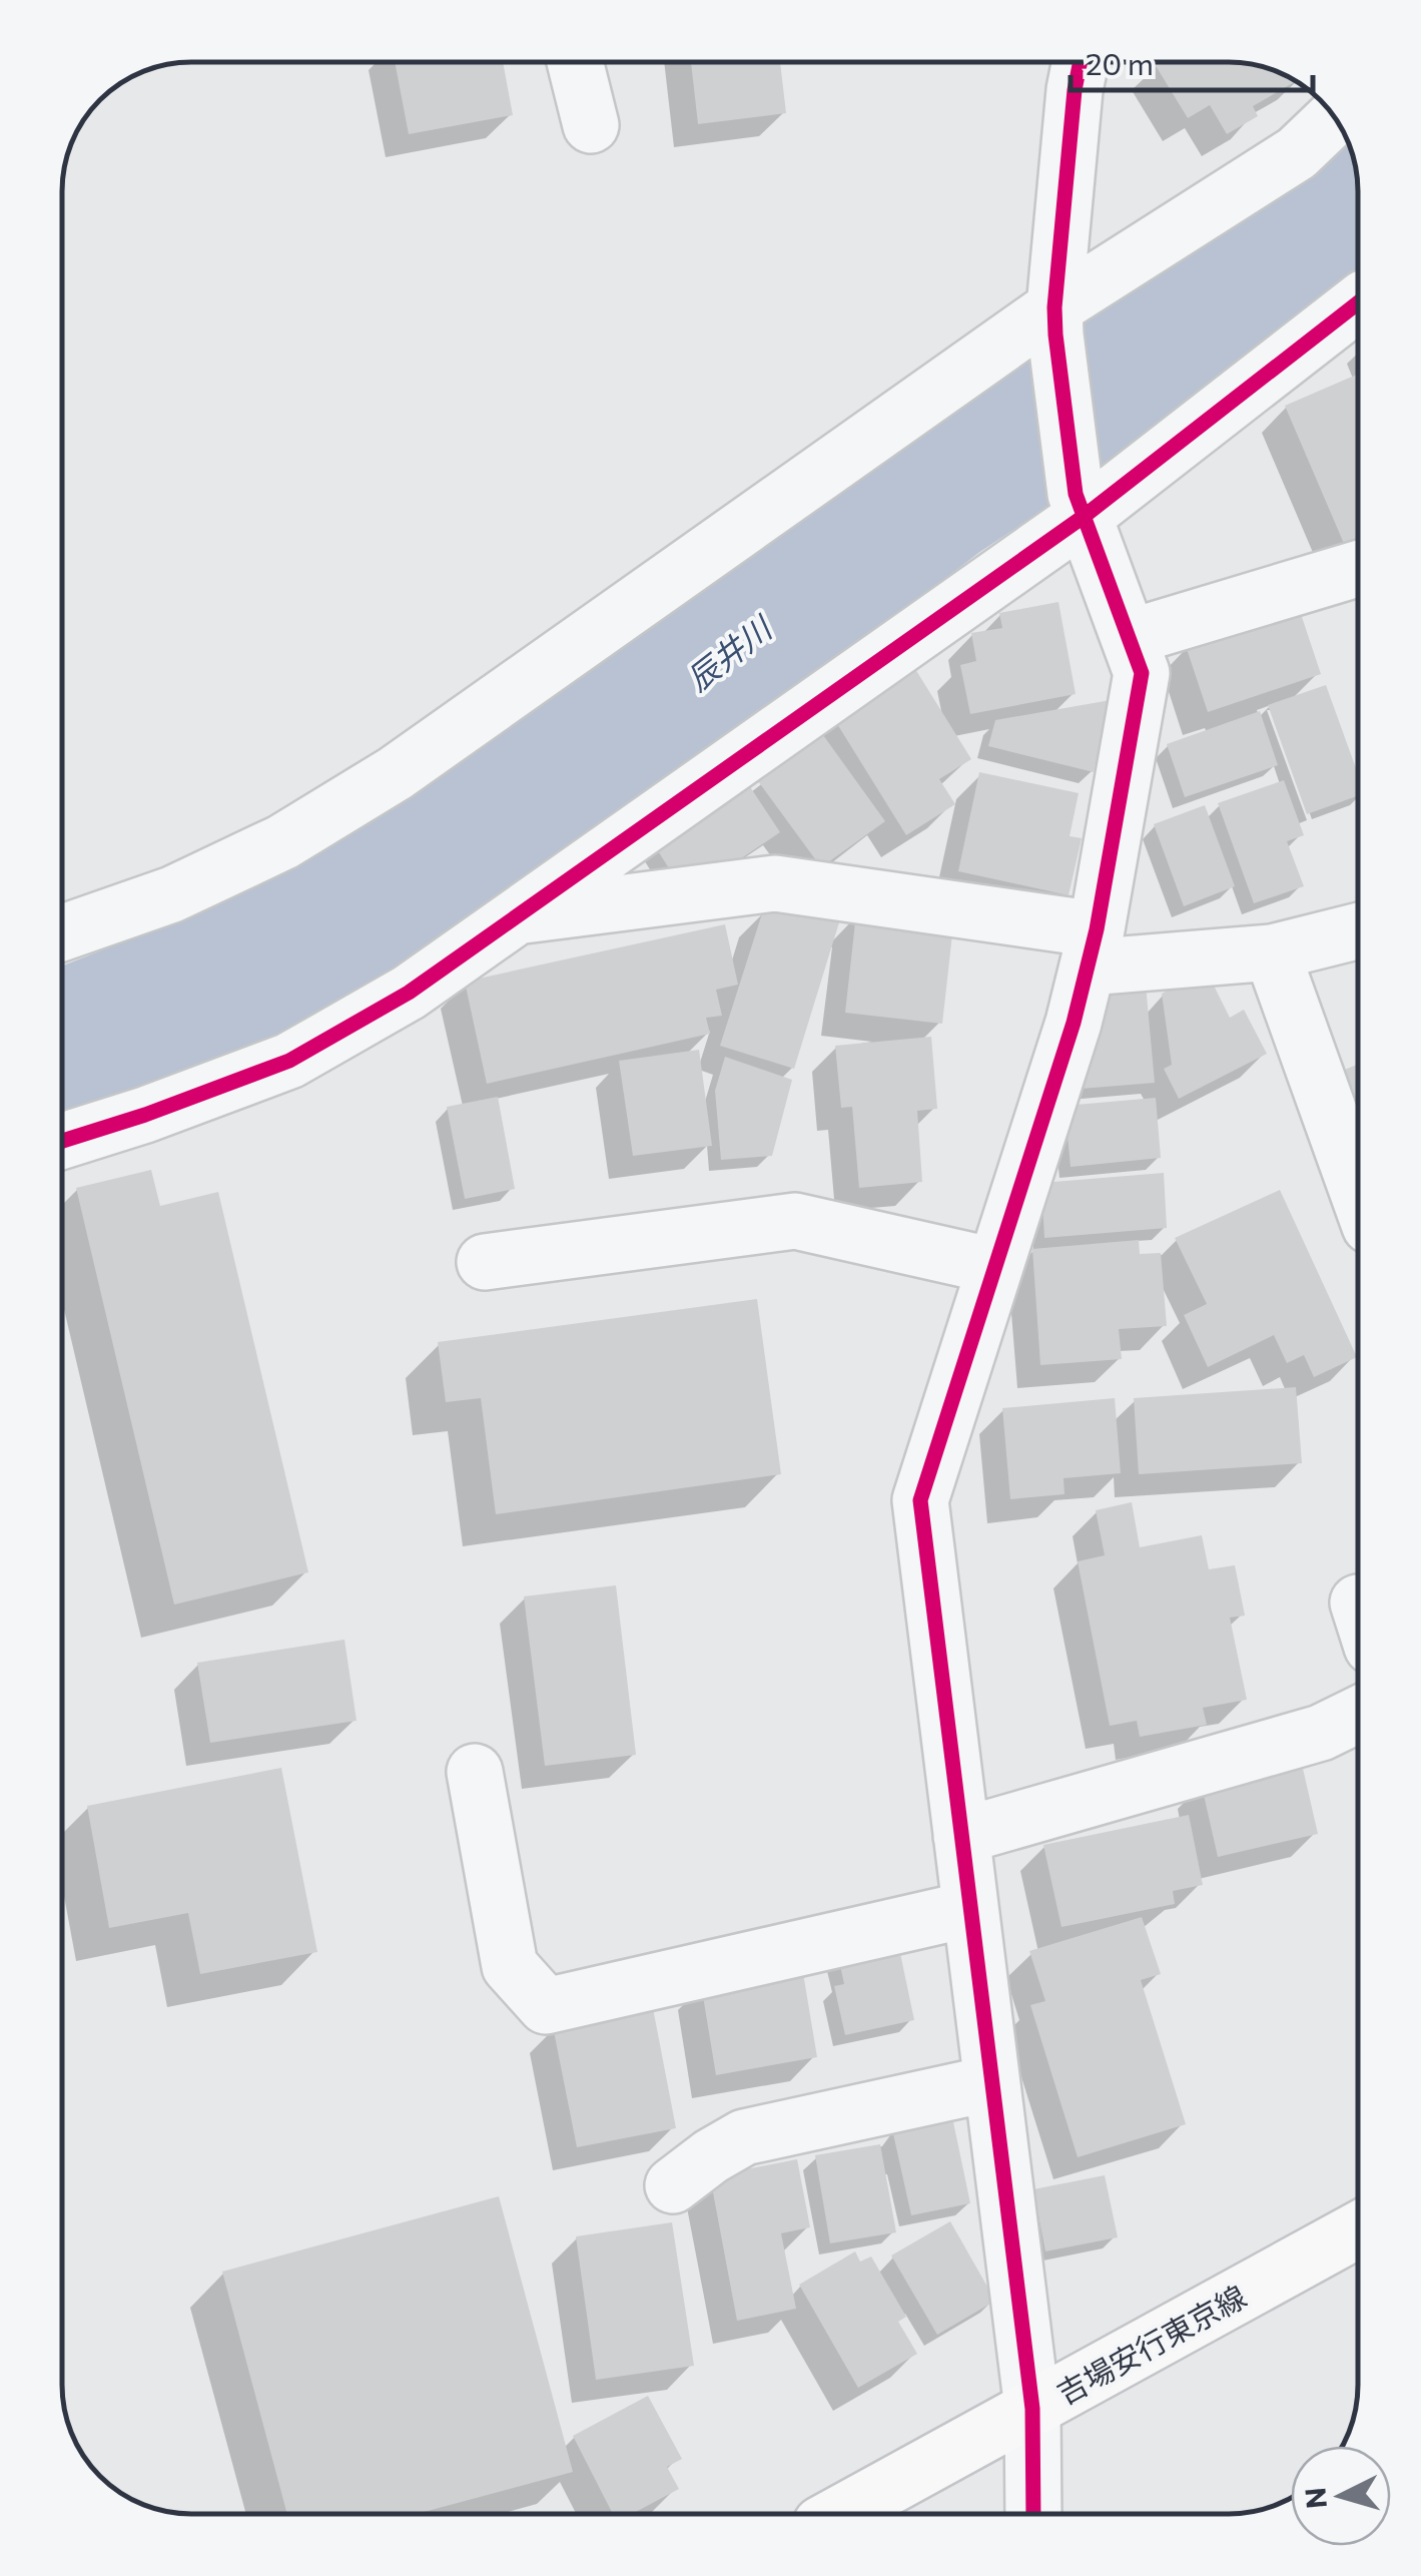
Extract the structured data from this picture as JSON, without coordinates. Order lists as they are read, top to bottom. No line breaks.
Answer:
{"streets":{"main road":["吉場安行東京線"]},"water":["辰井川"],"scale_bar":"20 m","north":"left"}
